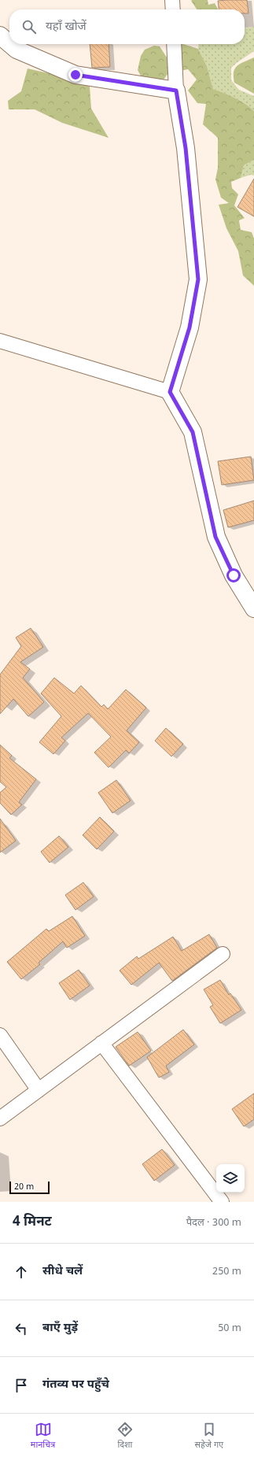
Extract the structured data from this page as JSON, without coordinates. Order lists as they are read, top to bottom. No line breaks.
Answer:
{"scale_bar":"20 m","page":{"search":"यहाँ खोजें","scale":"20 m","heading":["4 मिनट","पैदल · 300 m"],"list":[["सीधे चलें","250 m"],["बाएँ मुड़ें","50 m"],"गंतव्य पर पहुँचे"],"nav":["मानचित्र","दिशा","सहेजे गए"]}}
